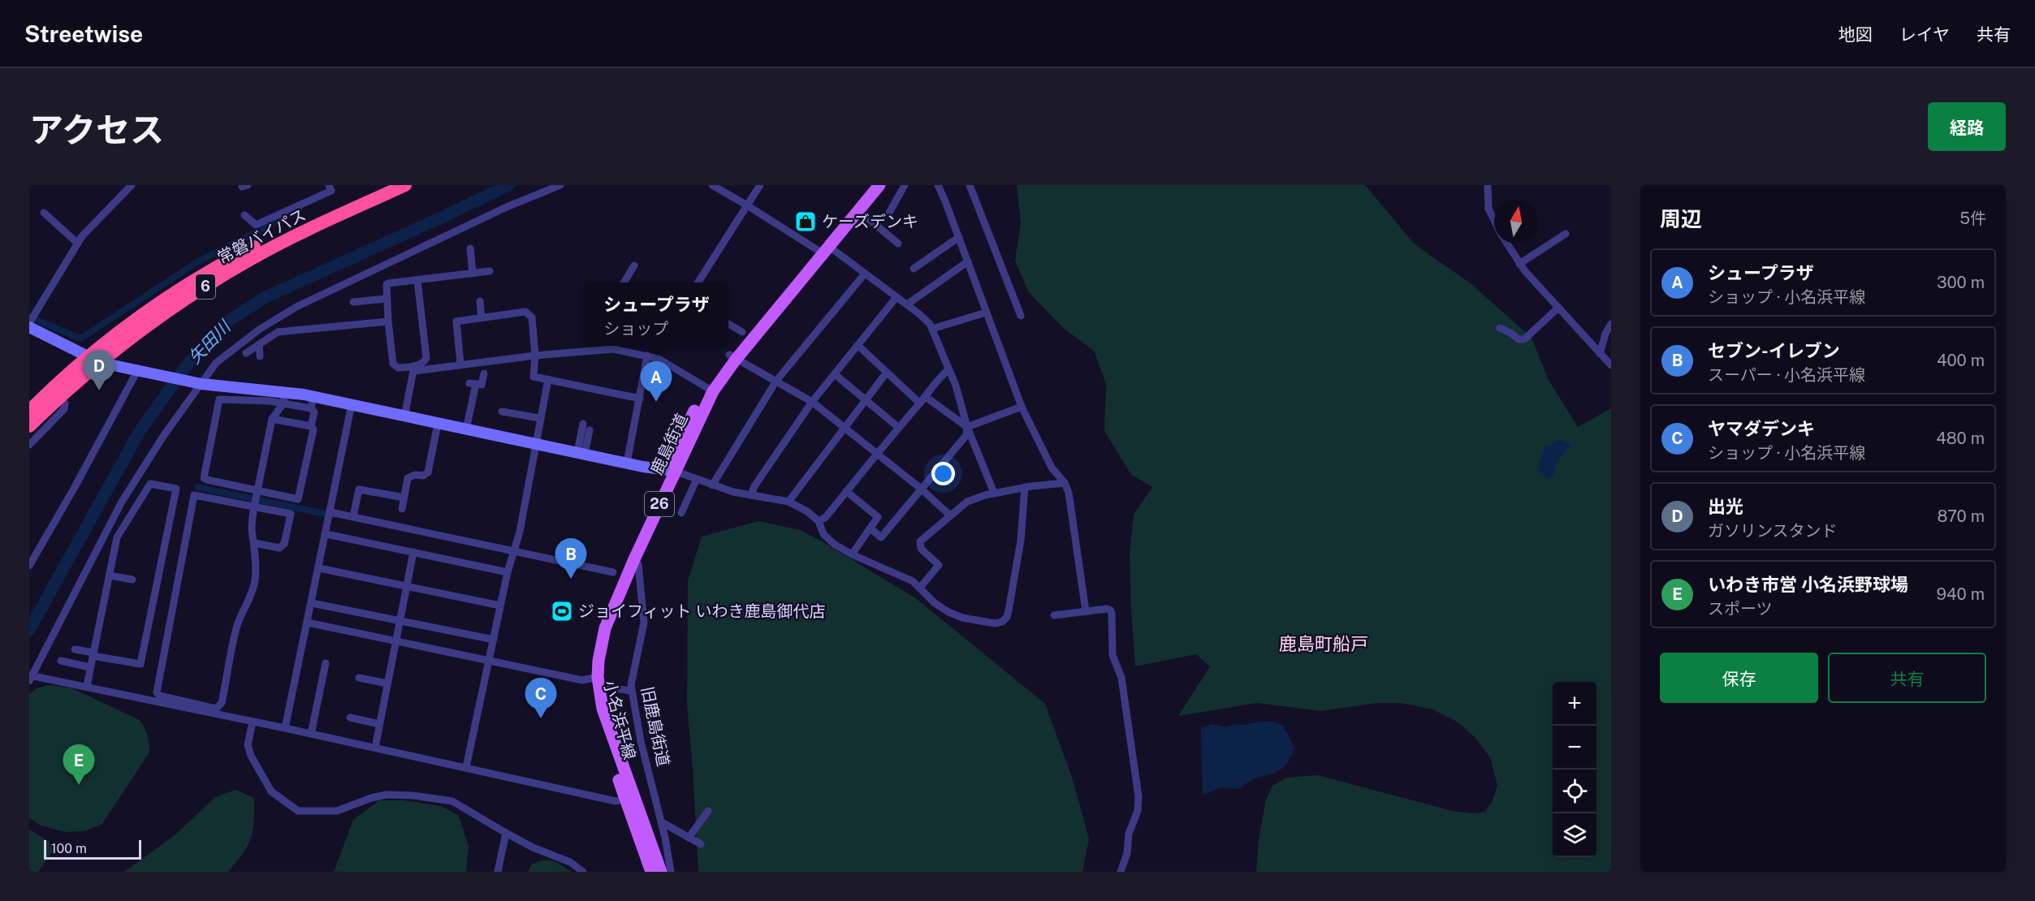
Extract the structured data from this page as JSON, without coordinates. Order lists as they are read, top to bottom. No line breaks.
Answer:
{"streets":{"highway":["常磐バイパス","6"],"main road":["鹿島街道","26","小名浜平線"],"street":["旧鹿島街道"]},"crossings":[["鹿島街道","小名浜平線"],["鹿島街道","旧鹿島街道"],["26","小名浜平線"]],"districts":["鹿島町船戸"],"water":["矢田川"],"places":{"shop":["ケーズデンキ"],"sports":["ジョイフィット いわき鹿島御代店"]},"scale_bar":"100 m","north":"top","page":{"header":"Streetwise","nav":["地図","レイヤ","共有"],"title":"アクセス","buttons":["経路",["保存","共有"]],"heading":["周辺","5件"],"list":[{"mark":"A","name":"シュープラザ","note":"ショップ · 小名浜平線","value":"300 m"},{"mark":"B","name":"セブン-イレブン","note":"スーパー · 小名浜平線","value":"400 m"},{"mark":"C","name":"ヤマダデンキ","note":"ショップ · 小名浜平線","value":"480 m"},{"mark":"D","name":"出光","note":"ガソリンスタンド","value":"870 m"},{"mark":"E","name":"いわき市営 小名浜野球場","note":"スポーツ","value":"940 m"}],"popup":["シュープラザ","ショップ"],"pins":["D","A","B","C","E"],"map_buttons":["+","−"],"scale":"100 m"}}
